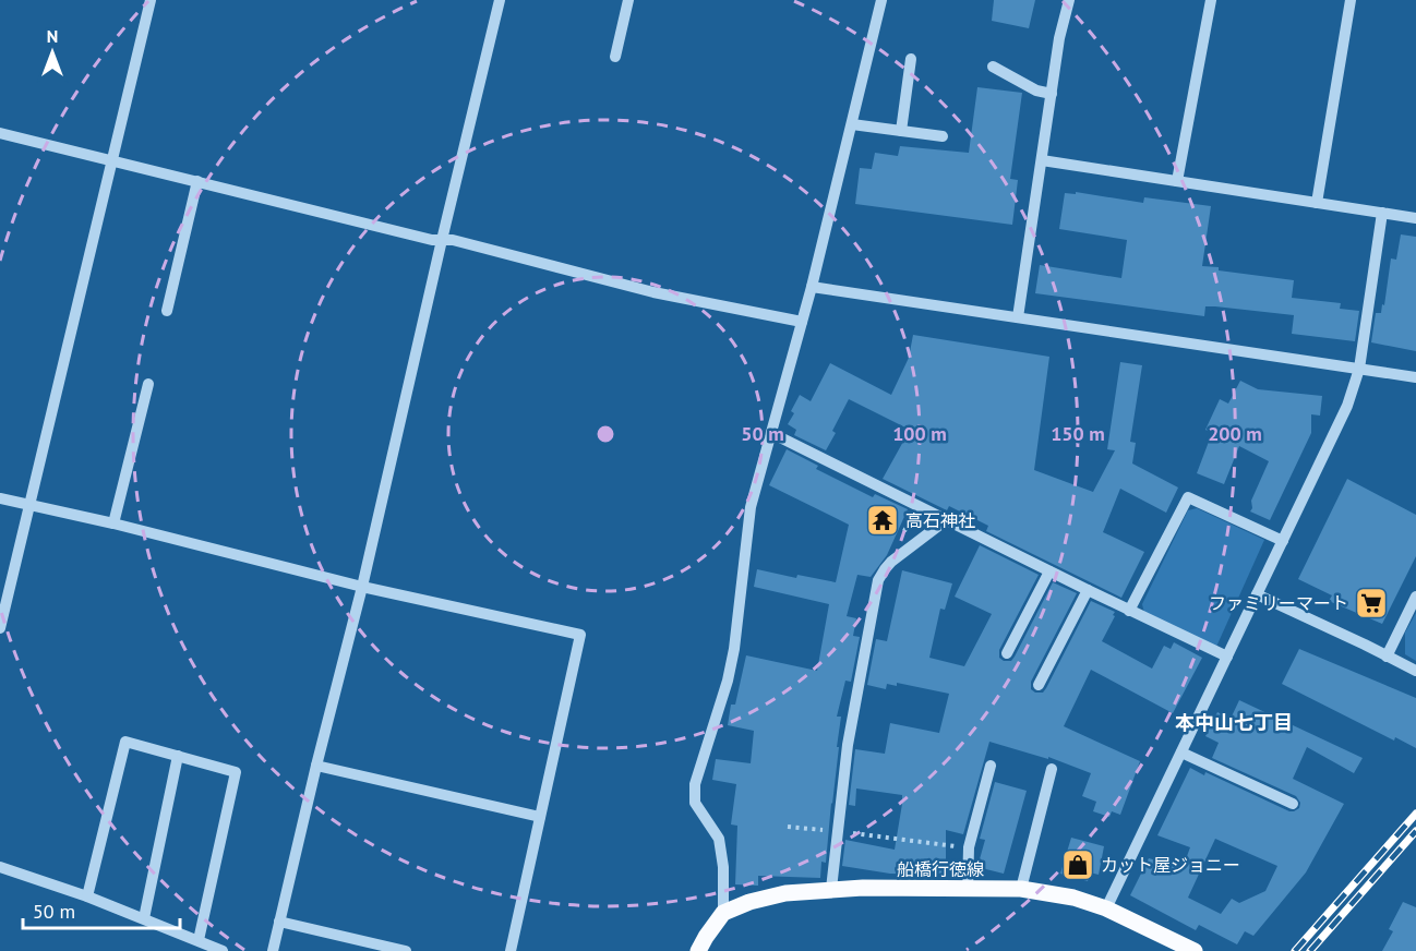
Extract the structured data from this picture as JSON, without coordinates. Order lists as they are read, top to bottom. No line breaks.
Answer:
{"streets":{"main road":["船橋行徳線"]},"districts":["本中山七丁目"],"places":{"temple":["高石神社"],"supermarket":["ファミリーマート"],"shop":["カット屋ジョニー"]},"scale_bar":"50 m","north":"top","rings":["50 m","100 m","150 m","200 m"]}
